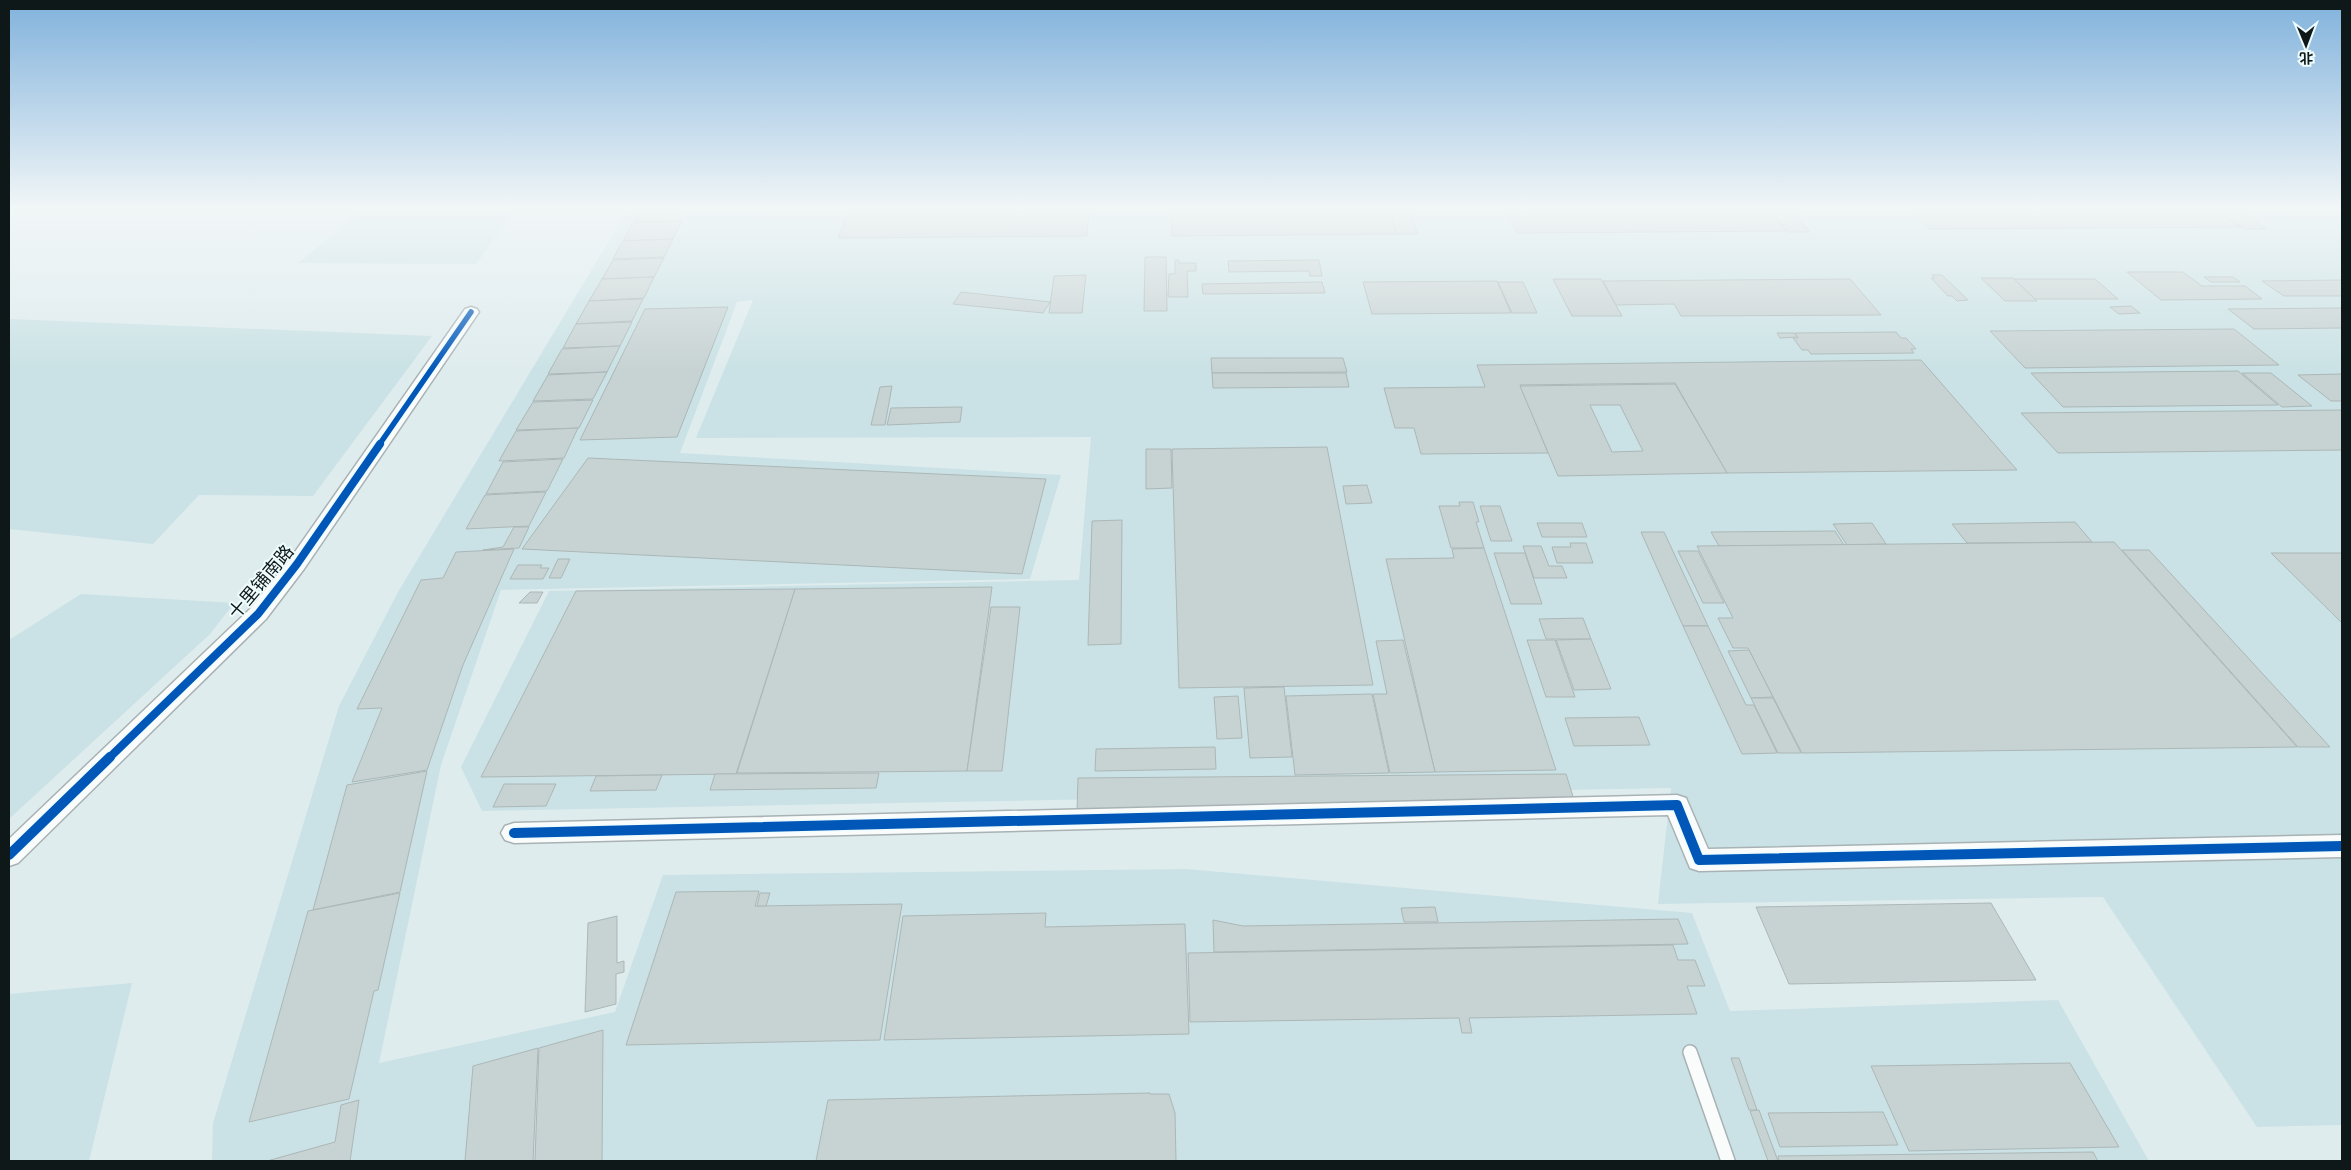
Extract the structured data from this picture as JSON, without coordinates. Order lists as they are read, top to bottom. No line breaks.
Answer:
{"streets":{"street":["十里铺南路"]},"north":"bottom"}
